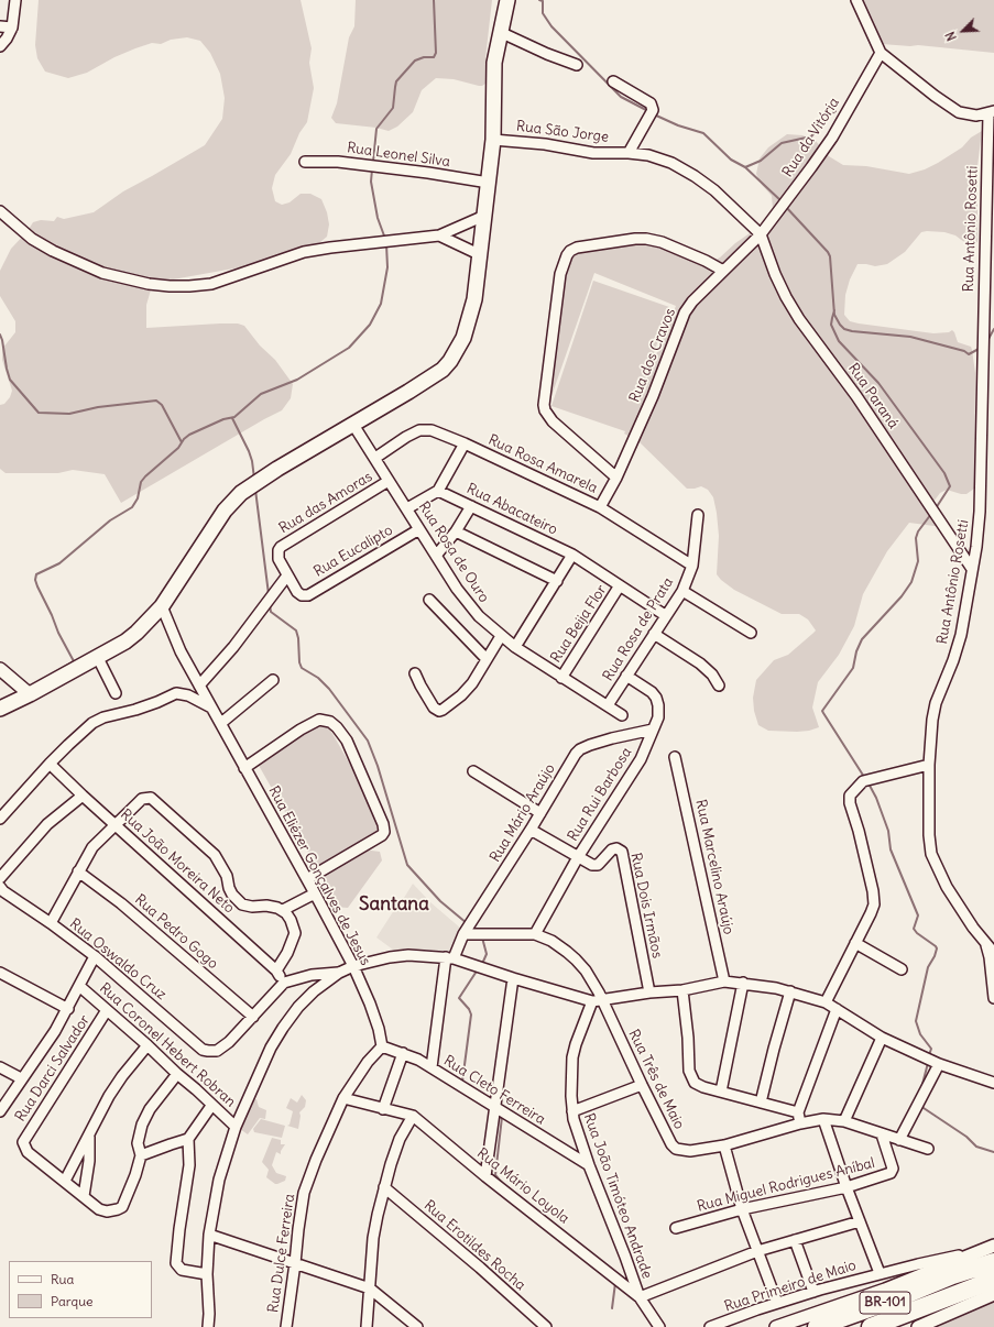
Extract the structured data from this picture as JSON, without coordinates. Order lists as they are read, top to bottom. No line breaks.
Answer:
{"streets":{"highway":["BR-101"],"street":["Rua São Jorge","Rua da Vitória","Rua Leonel Silva","Rua Antônio Rosetti","Rua dos Cravos","Rua Paraná","Rua Rosa Amarela","Rua das Amoras","Rua Abacateiro","Rua Eucalipto","Rua Rosa de Ouro","Rua Beija Flor","Rua Rosa de Prata","Rua Rui Barbosa","Rua Mário Araújo","Rua João Moreira Neto","Rua Marcelino Araújo","Rua Eliézer Gonçalves de Jesus","Rua Dois Irmãos","Rua Pedro Gogo","Rua Oswaldo Cruz","Rua Coronel Hebert Robran","Rua Darci Salvador","Rua Três de Maio","Rua Cleto Ferreira","Rua Miguel Rodrigues Aníbal","Rua Mário Loyola","Rua João Timóteo Andrade","Rua Erotildes Rocha","Rua Dulce Ferreira","Rua Primeiro de Maio"]},"crossings":[["Rua São Jorge","Rua da Vitória"],["Rua São Jorge","Rua dos Cravos"],["Rua São Jorge","Rua Paraná"],["Rua da Vitória","Rua dos Cravos"],["Rua da Vitória","Rua Paraná"],["Rua Antônio Rosetti","Rua Paraná"],["Rua dos Cravos","Rua Paraná"],["Rua dos Cravos","Rua Rosa Amarela"],["Rua Rosa Amarela","Rua Rosa de Ouro"],["Rua Rosa Amarela","Rua Rosa de Prata"],["Rua das Amoras","Rua Eucalipto"],["Rua das Amoras","Rua Rosa de Ouro"],["Rua Abacateiro","Rua Beija Flor"],["Rua Abacateiro","Rua Rosa de Prata"],["Rua Eucalipto","Rua Rosa de Ouro"],["Rua Rosa de Ouro","Rua Beija Flor"],["Rua Rosa de Ouro","Rua Rosa de Prata"],["Rua Rosa de Prata","Rua Rui Barbosa"],["Rua Rui Barbosa","Rua Mário Araújo"],["Rua Rui Barbosa","Rua Dois Irmãos"],["Rua Rui Barbosa","Rua Três de Maio"],["Rua Mário Araújo","Rua Dois Irmãos"],["Rua Mário Araújo","Rua Cleto Ferreira"],["Rua Eliézer Gonçalves de Jesus","Rua Cleto Ferreira"],["Rua Eliézer Gonçalves de Jesus","Rua Dulce Ferreira"],["Rua Pedro Gogo","Rua Oswaldo Cruz"],["Rua Coronel Hebert Robran","Rua Darci Salvador"],["Rua Três de Maio","Rua Miguel Rodrigues Aníbal"],["Rua Três de Maio","Rua João Timóteo Andrade"],["Rua Três de Maio","Rua Primeiro de Maio"],["Rua Cleto Ferreira","Rua João Timóteo Andrade"],["Rua Cleto Ferreira","Rua Dulce Ferreira"],["Rua Miguel Rodrigues Aníbal","Rua Primeiro de Maio"],["Rua Mário Loyola","Rua João Timóteo Andrade"],["Rua Mário Loyola","Rua Dulce Ferreira"]],"districts":["Santana"],"legend":["Rua","Parque"],"north":"bottom left"}
